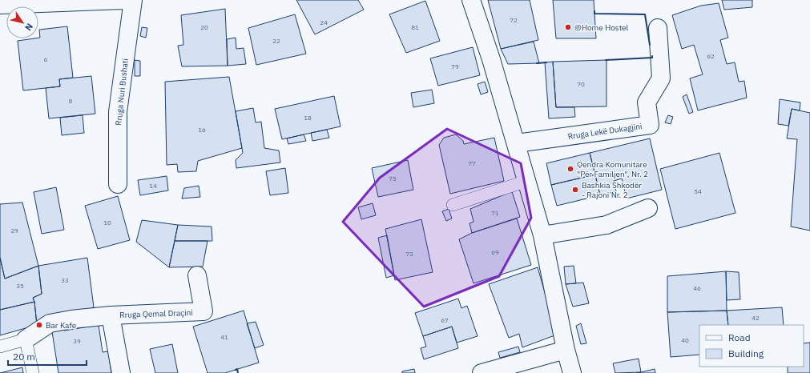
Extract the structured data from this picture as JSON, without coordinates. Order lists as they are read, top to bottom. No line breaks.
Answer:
{"streets":{"street":["Rruga Nuri Bushati","Rruga Lekë Dukagjini","Rruga Qemal Draçini"]},"places":["@Home Hostel","Qendra Komunitare \"Për Familjen\", Nr. 2","Bashkia Shkodër - Rajoni Nr. 2","Bar Kafe"],"house_numbers":["72","24","20","81","22","62","6","79","70","8","18","16","77","75","14","54","71","10","29","69","73","33","35","46","42","67","41","40","39"],"legend":["Road","Building"],"scale_bar":"20 m","north":"bottom right"}
